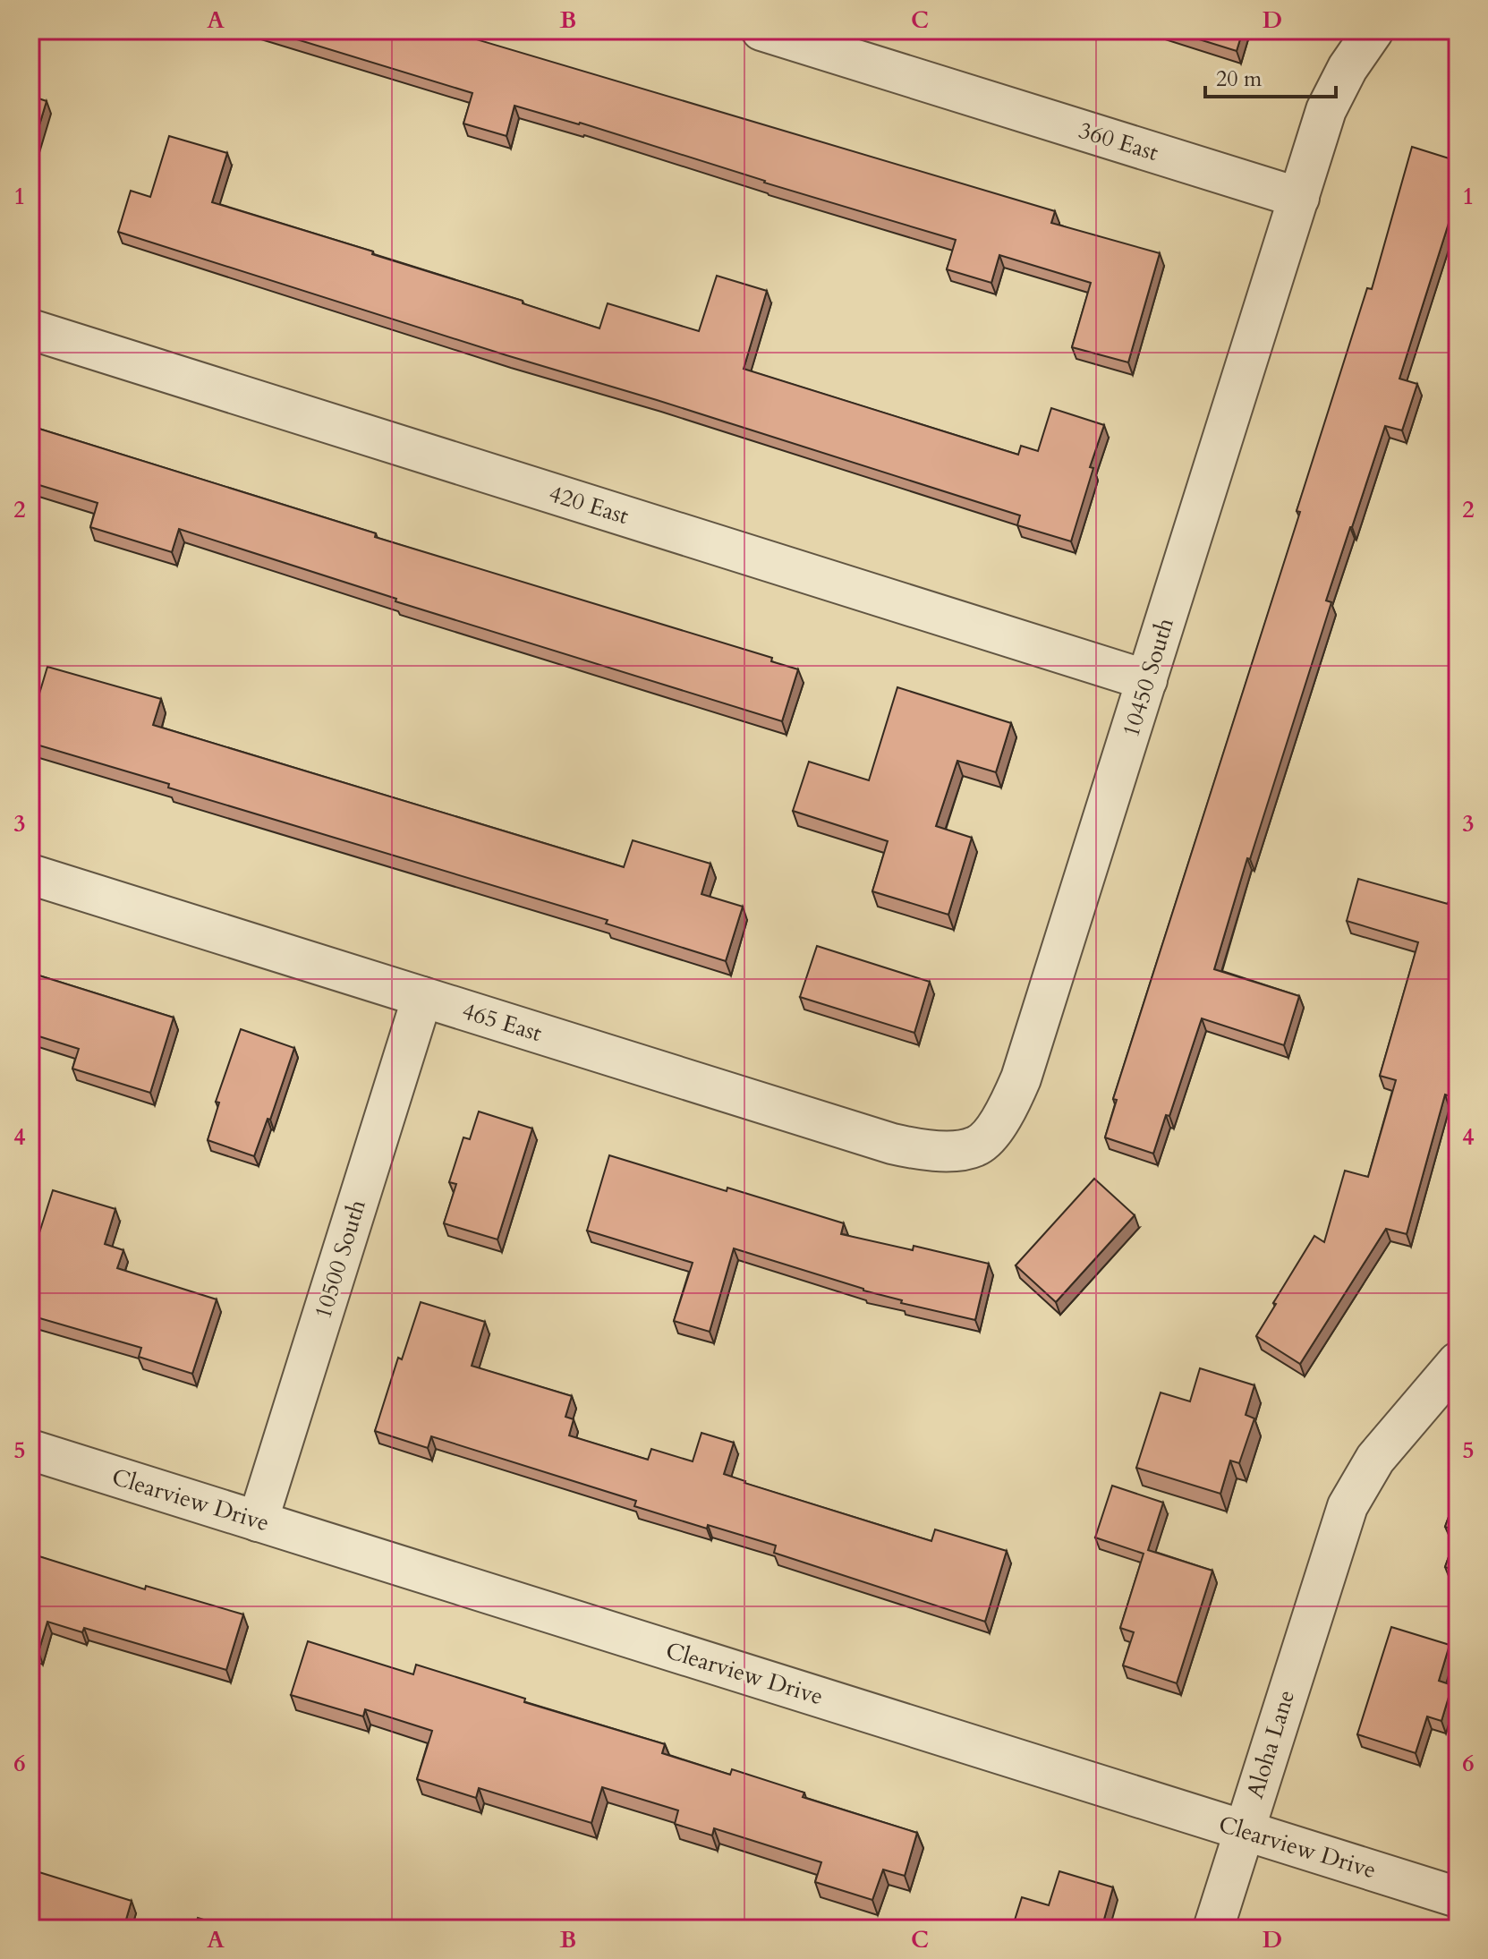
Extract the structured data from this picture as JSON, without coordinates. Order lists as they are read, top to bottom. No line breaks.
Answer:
{"streets":{"street":["360 East","420 East","10450 South","465 East","10500 South","Clearview Drive","Aloha Lane"]},"crossings":[["360 East","10450 South"],["420 East","10450 South"],["10450 South","465 East"],["465 East","10500 South"],["10500 South","Clearview Drive"],["Clearview Drive","Aloha Lane"]],"scale_bar":"20 m","grid":{"columns":["A","B","C","D"],"rows":["1","2","3","4","5","6"]}}
